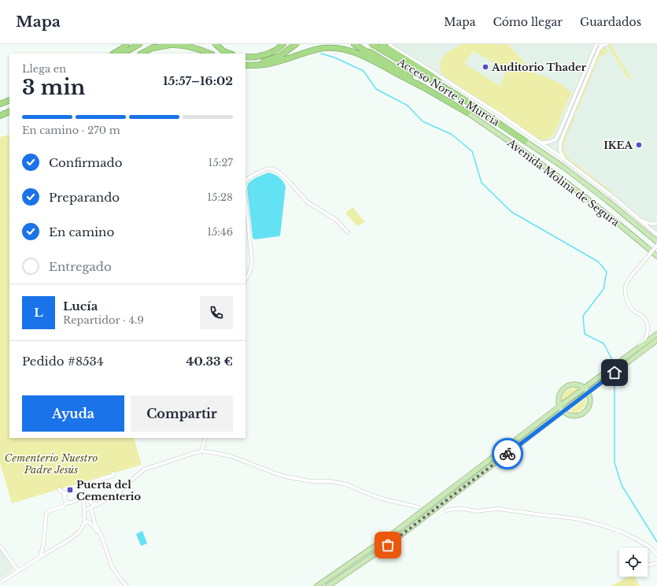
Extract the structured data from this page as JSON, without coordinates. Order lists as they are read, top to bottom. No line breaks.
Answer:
{"streets":{"highway":["Acceso Norte a Murcia"],"main road":["Avenida Molina de Segura"]},"crossings":[["Acceso Norte a Murcia","Avenida Molina de Segura"]],"parks":["Cementerio Nuestro Padre Jesús"],"places":{"other":["Auditorio Thader","IKEA"],"transit":["Puerta del Cementerio"]},"page":{"header":"Mapa","nav":["Mapa","Cómo llegar","Guardados"],"heading":["3 min","Llega en","15:57–16:02"],"panel":["Lucía","Repartidor · 4.9","Pedido #8534","40.33 €"],"bar":"En camino · 270 m","list":[["Confirmado","15:27"],["Preparando","15:28"],["En camino","15:46"],"Entregado"],"round":"L","buttons":["Ayuda","Compartir"]}}
